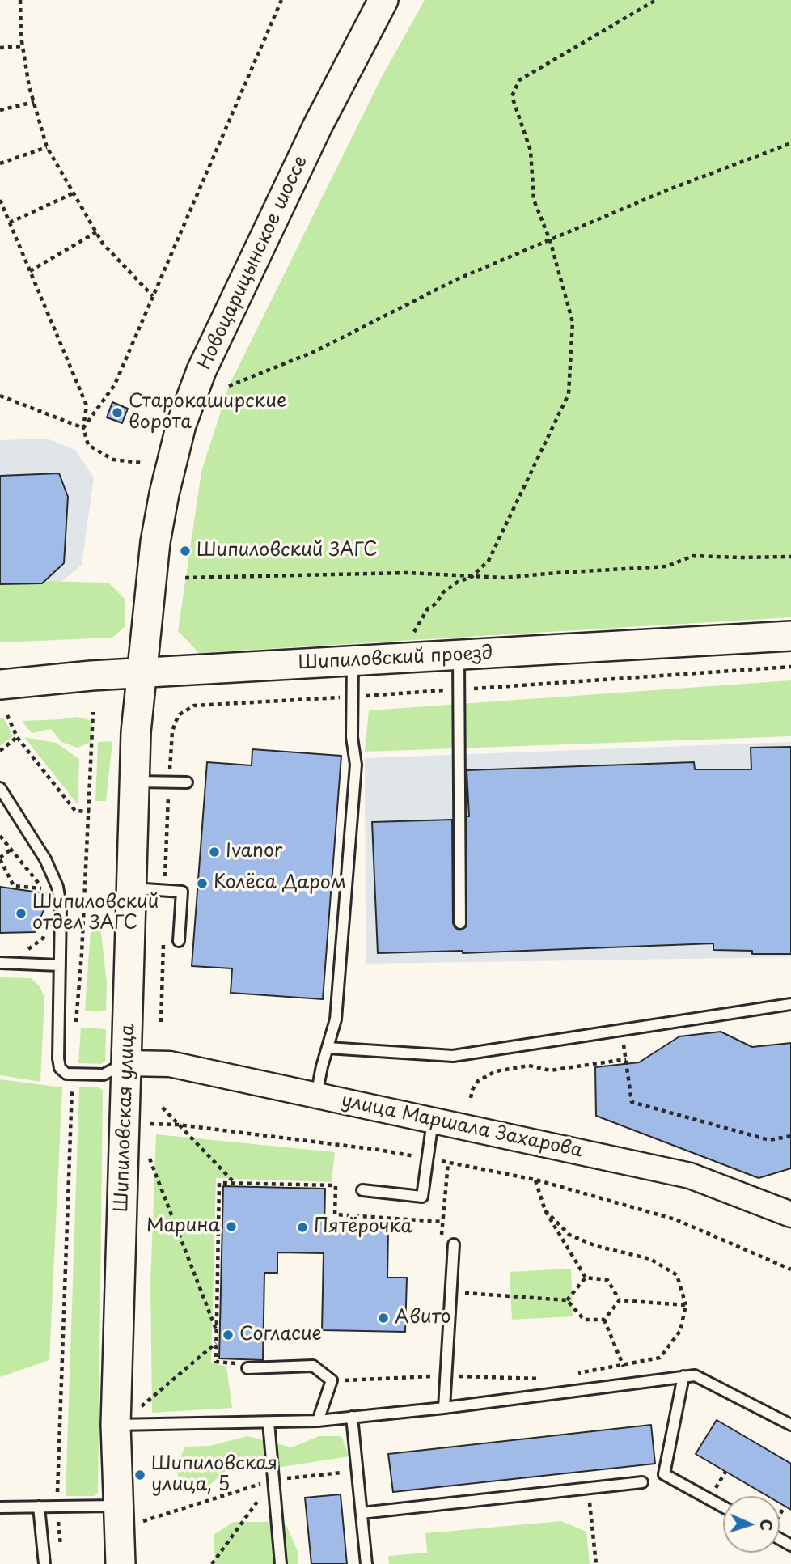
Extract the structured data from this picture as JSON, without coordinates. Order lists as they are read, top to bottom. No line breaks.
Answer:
{"streets":{"main road":["Новоцарицынское шоссе","Шипиловский проезд","Шипиловская улица"],"street":["улица Маршала Захарова"]},"crossings":[["Новоцарицынское шоссе","Шипиловский проезд"],["Новоцарицынское шоссе","Шипиловская улица"],["Шипиловский проезд","Шипиловская улица"],["Шипиловская улица","улица Маршала Захарова"]],"places":["Старокаширские ворота","Шипиловский ЗАГС","Ivanor","Колёса Даром","Шипиловский отдел ЗАГС","Марина","Пятёрочка","Авито","Согласие","Шипиловская улица, 5"],"north":"right"}
